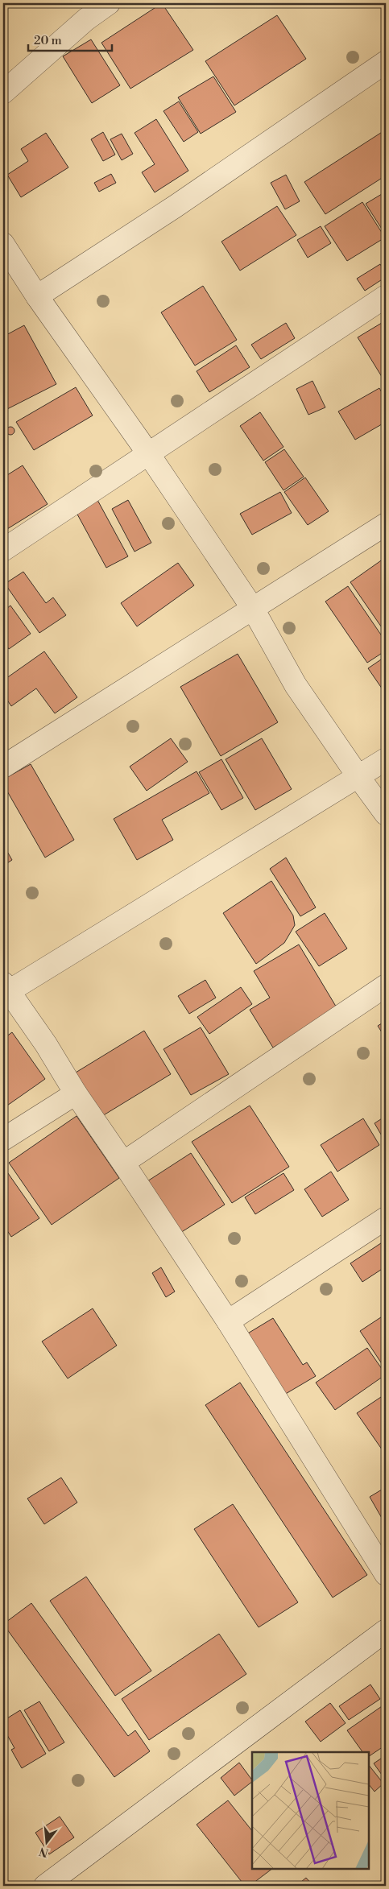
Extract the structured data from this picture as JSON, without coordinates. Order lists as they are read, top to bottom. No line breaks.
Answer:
{"scale_bar":"20 m","north":"bottom"}
